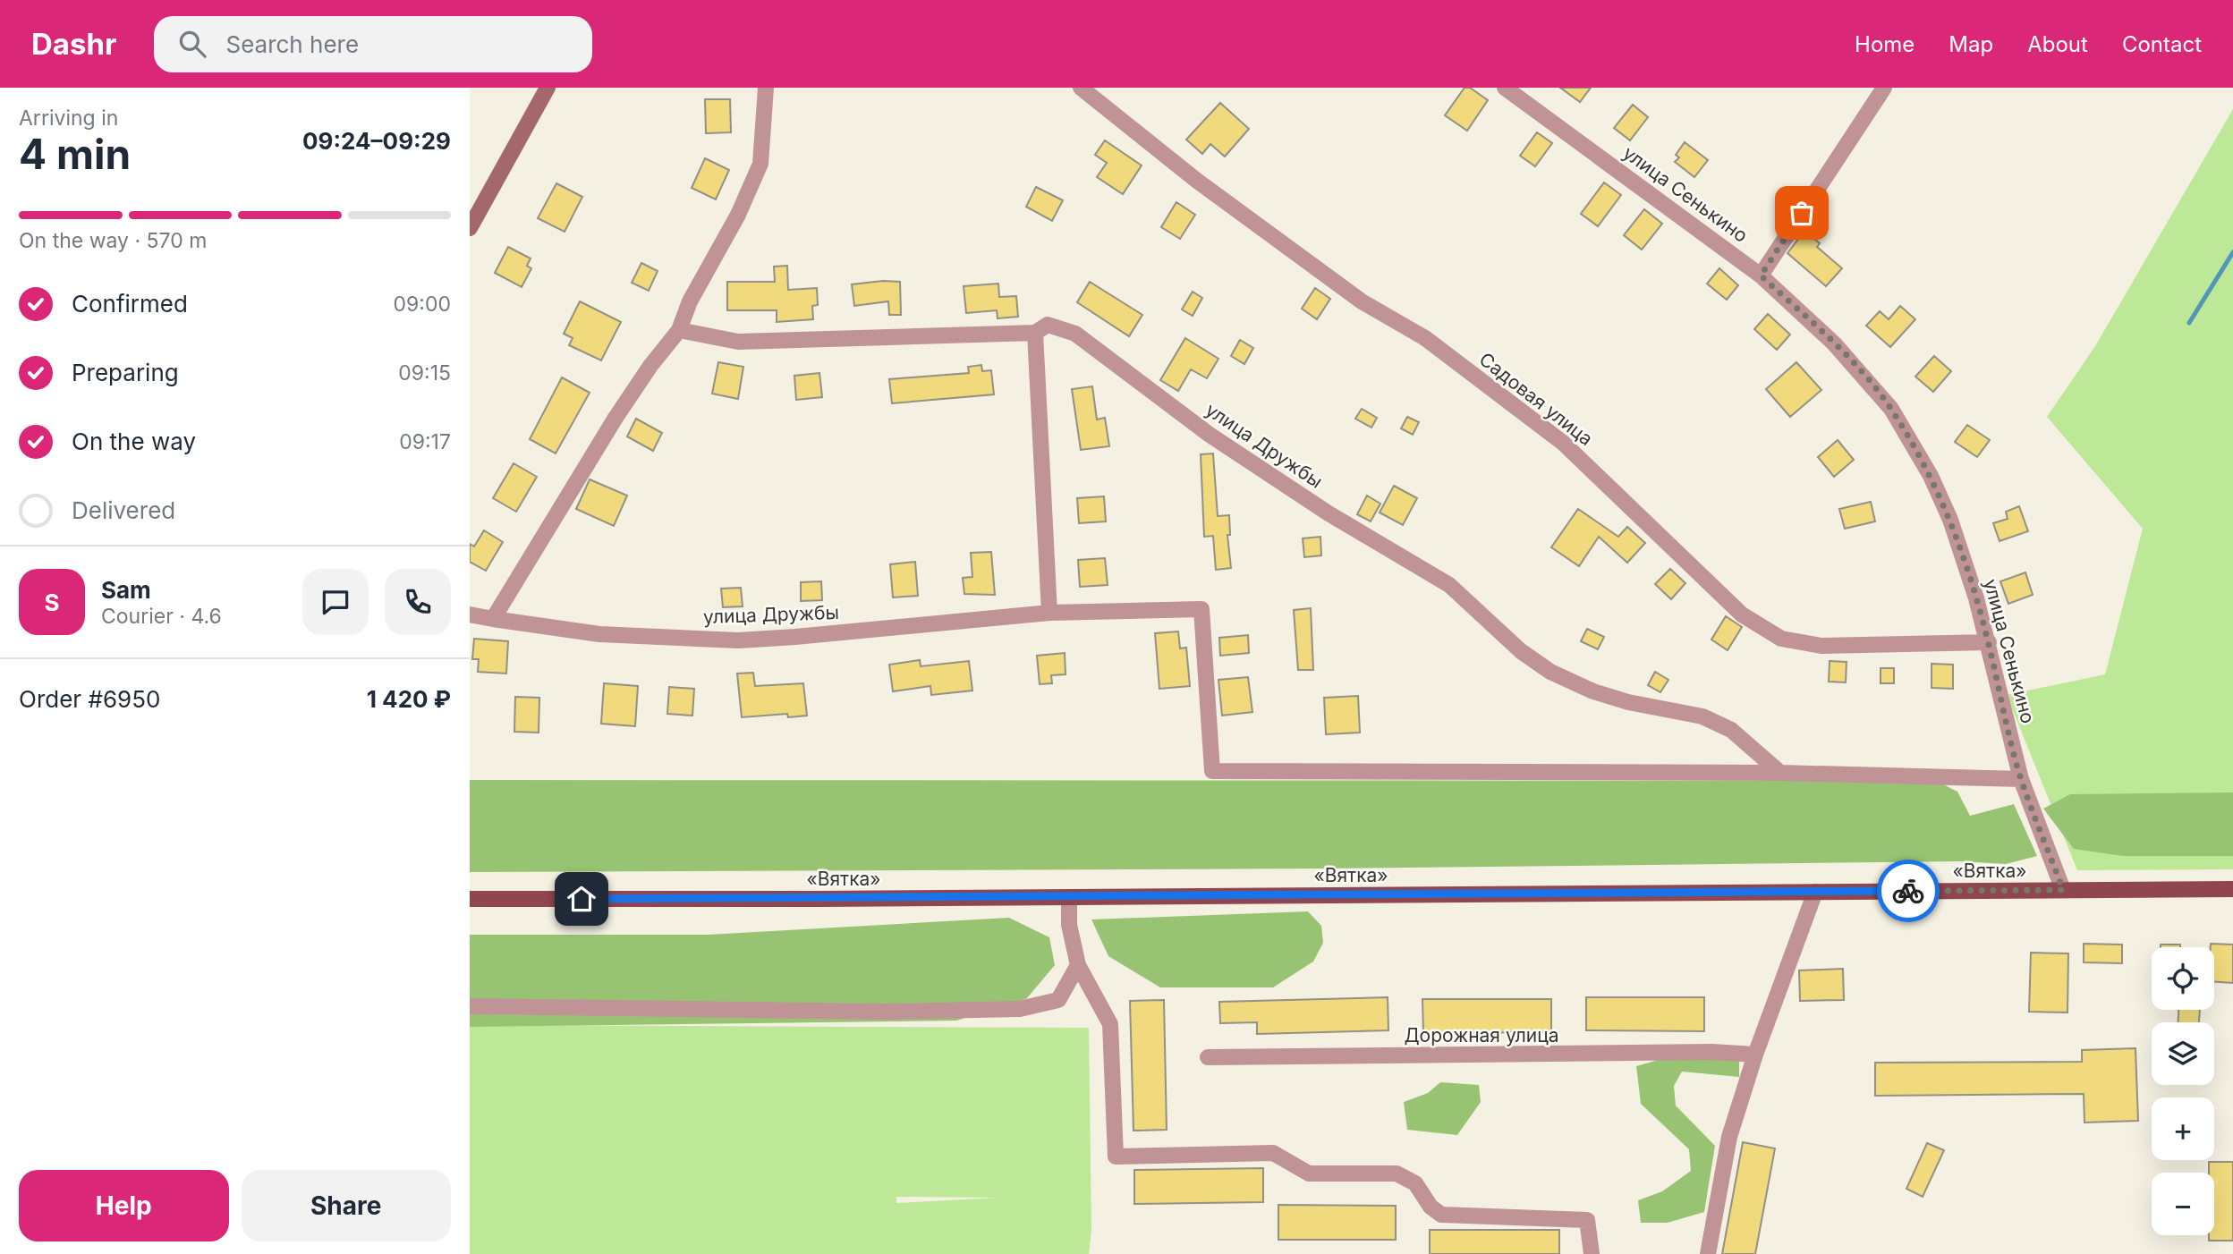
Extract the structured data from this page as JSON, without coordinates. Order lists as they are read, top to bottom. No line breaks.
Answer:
{"streets":{"main road":["«Вятка»"],"street":["улица Сенькино","Садовая улица","улица Дружбы","Дорожная улица"]},"crossings":[["улица Сенькино","Садовая улица"],["улица Сенькино","«Вятка»"]],"page":{"header":"Dashr","search":"Search here","nav":["Home","Map","About","Contact"],"heading":["4 min","Arriving in","09:24–09:29"],"panel":["Sam","Courier · 4.6","Order #6950","1 420 ₽"],"bar":"On the way · 570 m","list":[["Confirmed","09:00"],["Preparing","09:15"],["On the way","09:17"],"Delivered"],"round":"S","map_buttons":["+","−"],"buttons":["Help","Share"]}}
